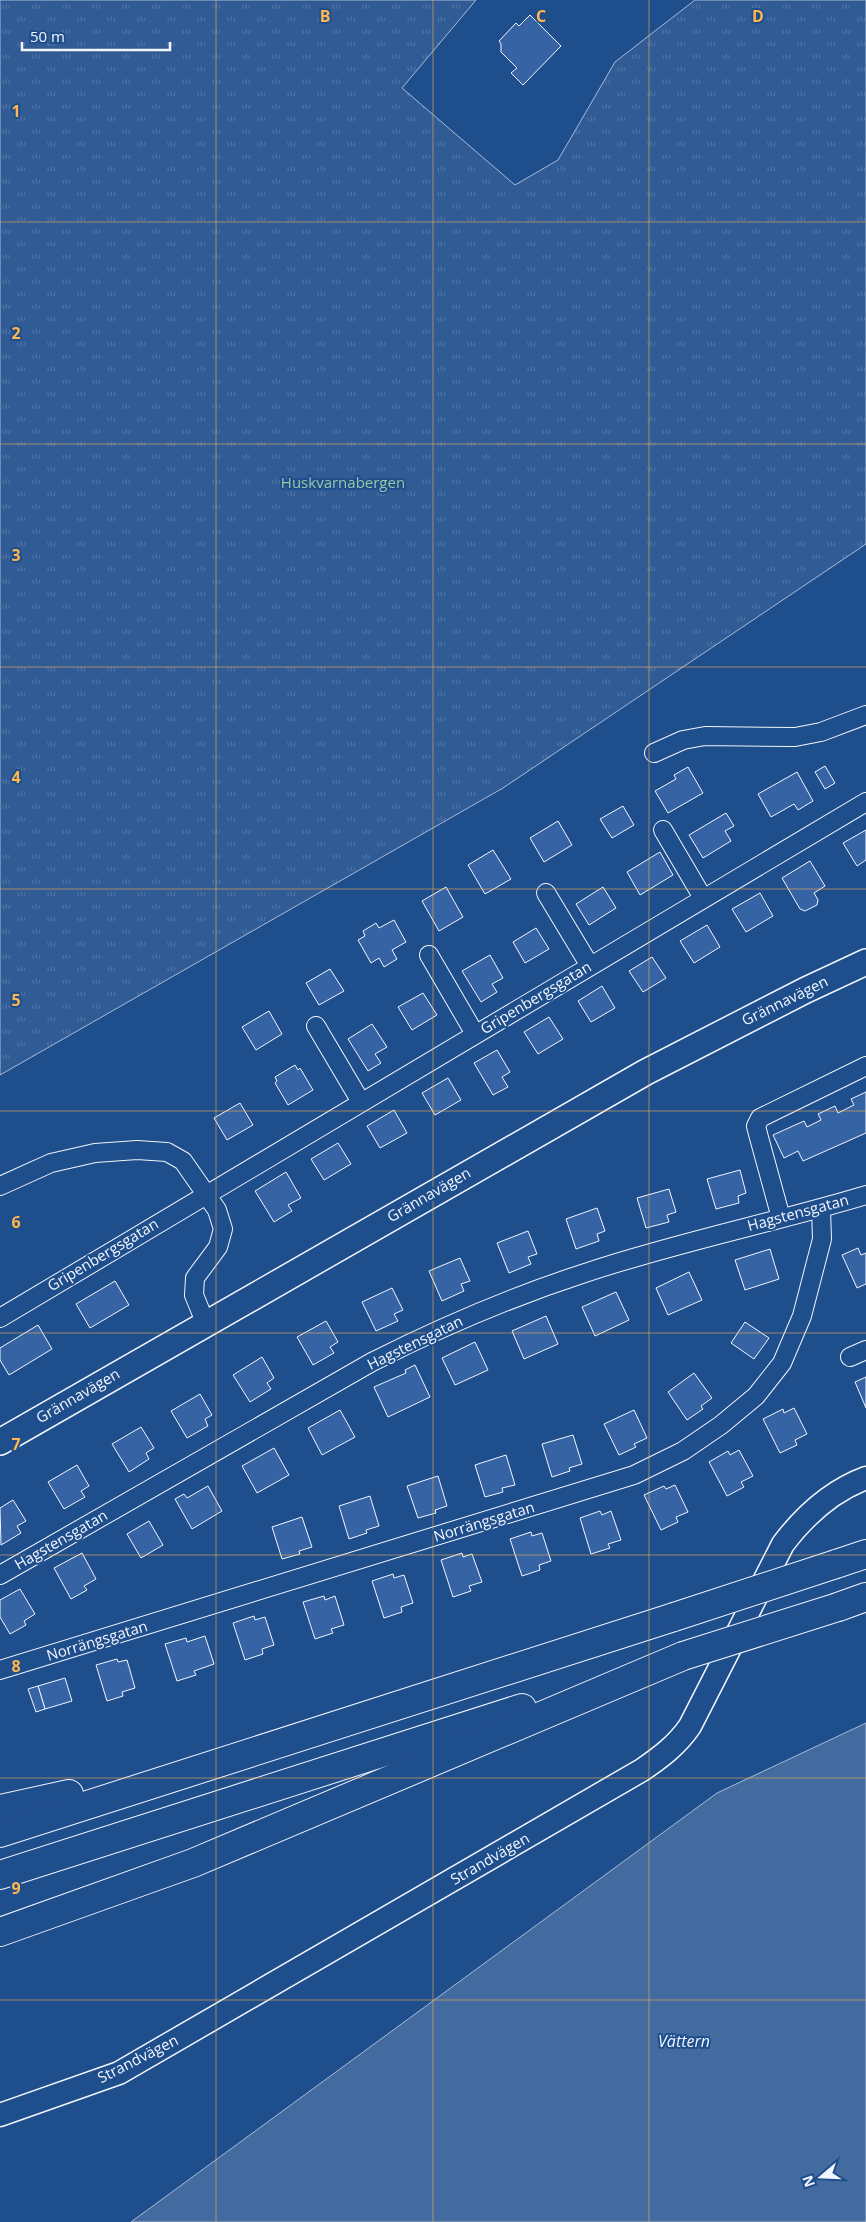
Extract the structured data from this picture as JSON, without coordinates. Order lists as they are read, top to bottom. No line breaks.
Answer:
{"streets":{"main road":["Grännavägen"],"street":["Gripenbergsgatan","Hagstensgatan","Norrängsgatan","Strandvägen"]},"crossings":[["Hagstensgatan","Norrängsgatan"]],"water":["Vättern"],"parks":["Huskvarnabergen"],"scale_bar":"50 m","north":"left","grid":{"columns":["B","C","D"],"rows":["1","2","3","4","5","6","7","8","9"]}}
